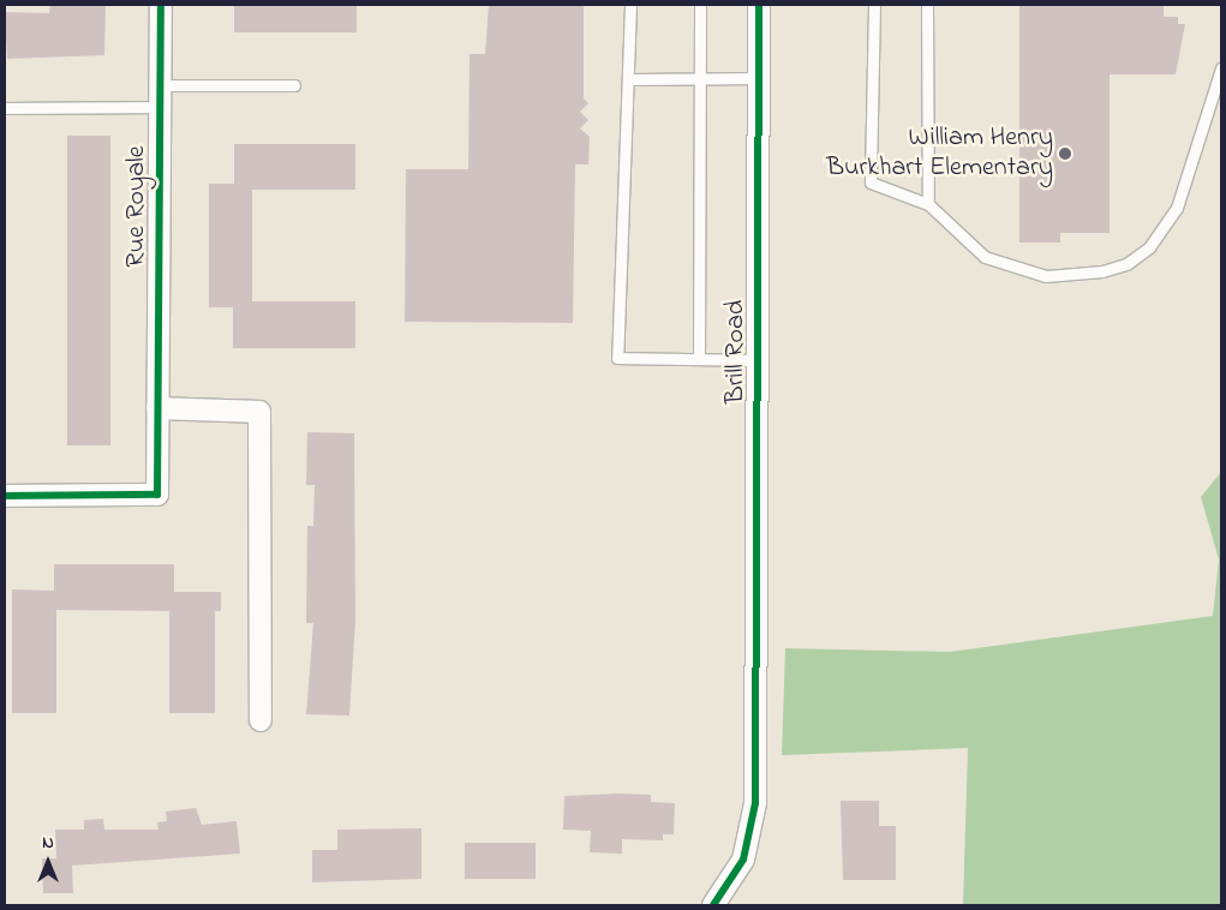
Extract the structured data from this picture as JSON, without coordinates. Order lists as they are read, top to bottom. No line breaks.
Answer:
{"streets":{"street":["Rue Royale","Brill Road"]},"places":["William Henry Burkhart Elementary"],"north":"top"}
